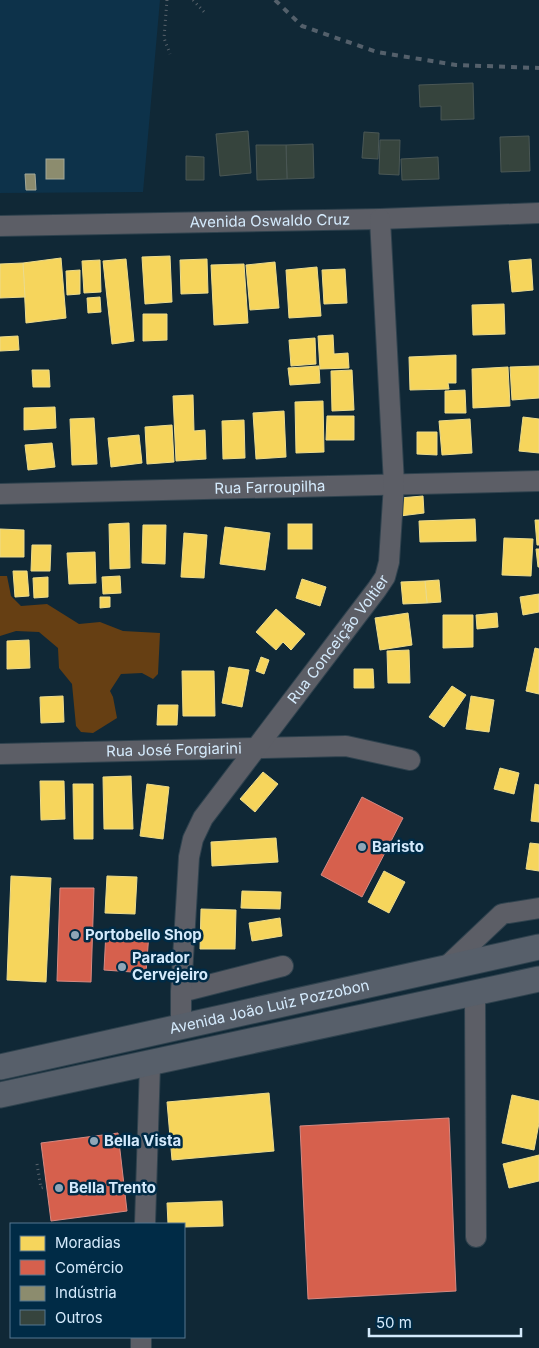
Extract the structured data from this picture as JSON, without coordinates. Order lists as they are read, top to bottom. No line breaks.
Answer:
{"streets":{"main road":["Avenida João Luiz Pozzobon"],"street":["Avenida Oswaldo Cruz","Rua Farroupilha","Rua Conceição Voltier","Rua José Forgiarini"]},"crossings":[["Avenida Oswaldo Cruz","Rua Conceição Voltier"],["Rua Farroupilha","Rua Conceição Voltier"],["Rua Conceição Voltier","Rua José Forgiarini"],["Rua Conceição Voltier","Avenida João Luiz Pozzobon"]],"places":["Baristo","Portobello Shop","Parador Cervejeiro","Bella Vista","Bella Trento"],"legend":["Moradias","Comércio","Indústria","Outros"],"scale_bar":"50 m"}
